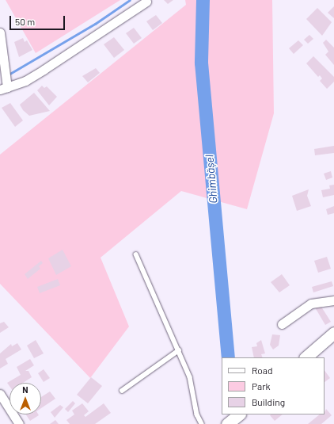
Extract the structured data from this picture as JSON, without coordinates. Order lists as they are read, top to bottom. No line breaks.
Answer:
{"water":["Ghimbășel"],"legend":["Road","Park","Building"],"scale_bar":"50 m","north":"top"}
